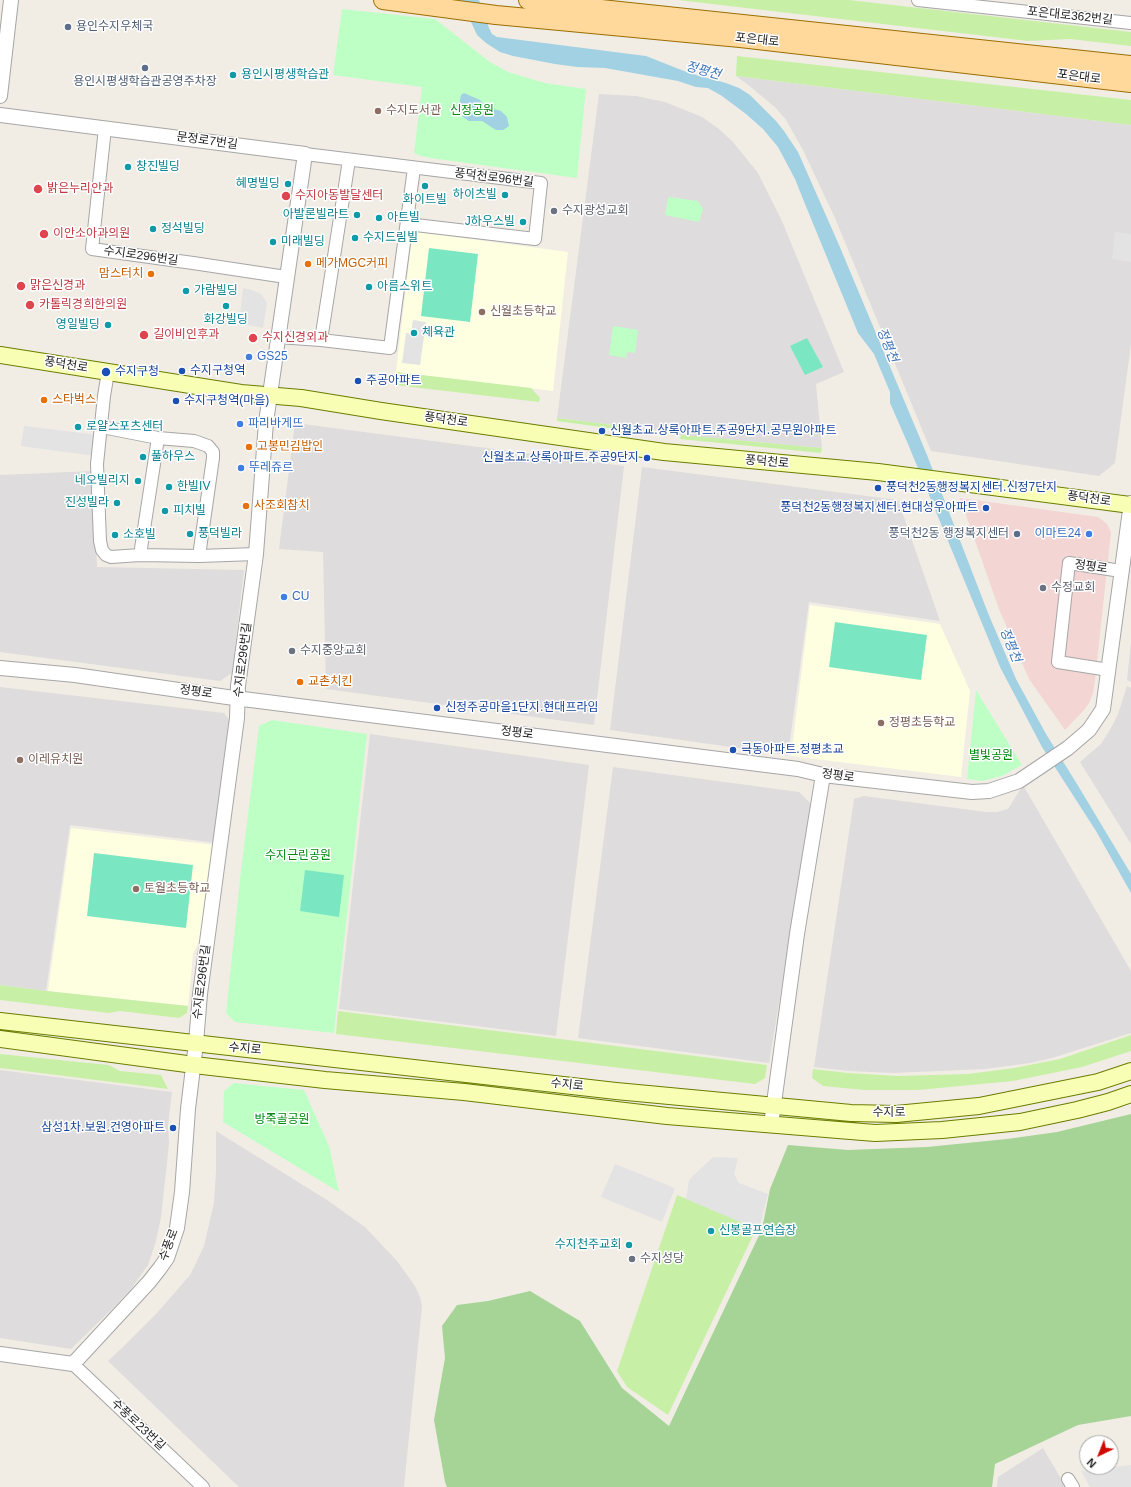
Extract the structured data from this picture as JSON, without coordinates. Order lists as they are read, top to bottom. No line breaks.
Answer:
{"streets":{"main road":["포은대로","풍덕천로","수지로"],"street":["포은대로362번길","문정로7번길","풍덕천로96번길","수지로296번길","정평로","수풍로","수풍로23번길"]},"crossings":[["문정로7번길","풍덕천로96번길"],["문정로7번길","수지로296번길"],["수지로296번길","풍덕천로"],["수지로296번길","정평로"],["수지로296번길","수지로"],["수지로296번길","수풍로"],["풍덕천로","정평로"],["수지로","수풍로"],["수풍로","수풍로23번길"]],"water":["정평천"],"parks":["신정공원","별빛공원","수지근린공원","방죽골공원"],"places":["용인수지우체국","용인시평생학습관공영주차장","용인시평생학습관","수지도서관","창진빌딩","혜명빌딩","화이트빌","밝은누리안과","하이츠빌","수지아동발달센터","수지광성교회","아발론빌라트","아트빌","J하우스빌","정석빌딩","이안소아과의원","수지드림빌","미래빌딩","메가MGC커피","맘스터치","맑은신경과","아름스위트","가람빌딩","카톨릭경희한의원","화강빌딩","신월초등학교","영일빌딩","체육관","길이비인후과","수지신경외과","GS25","수지구청역","수지구청","주공아파트","스타벅스","수지구청역(마을)","파리바게뜨","로얄스포츠센터","신월초교.상록아파트.주공9단지.공무원아파트","고봉민김밥인","풀하우스","신월초교.상록아파트.주공9단지","뚜레쥬르","네오빌리지","한빌IV","풍덕천2동행정복지센터.신정7단지","진성빌라","사조회참치","풍덕천2동행정복지센터.현대성우아파트","피치빌","풍덕빌라","풍덕천2동 행정복지센터","이마트24","소호빌","수정교회","CU","수지중앙교회","교촌치킨","신정주공마을1단지.현대프라임","정평초등학교","극동아파트.정평초교","이레유치원","토월초등학교","삼성1차.보원.건영아파트","신봉골프연습장","수지천주교회","수지성당"],"north":"bottom left"}
